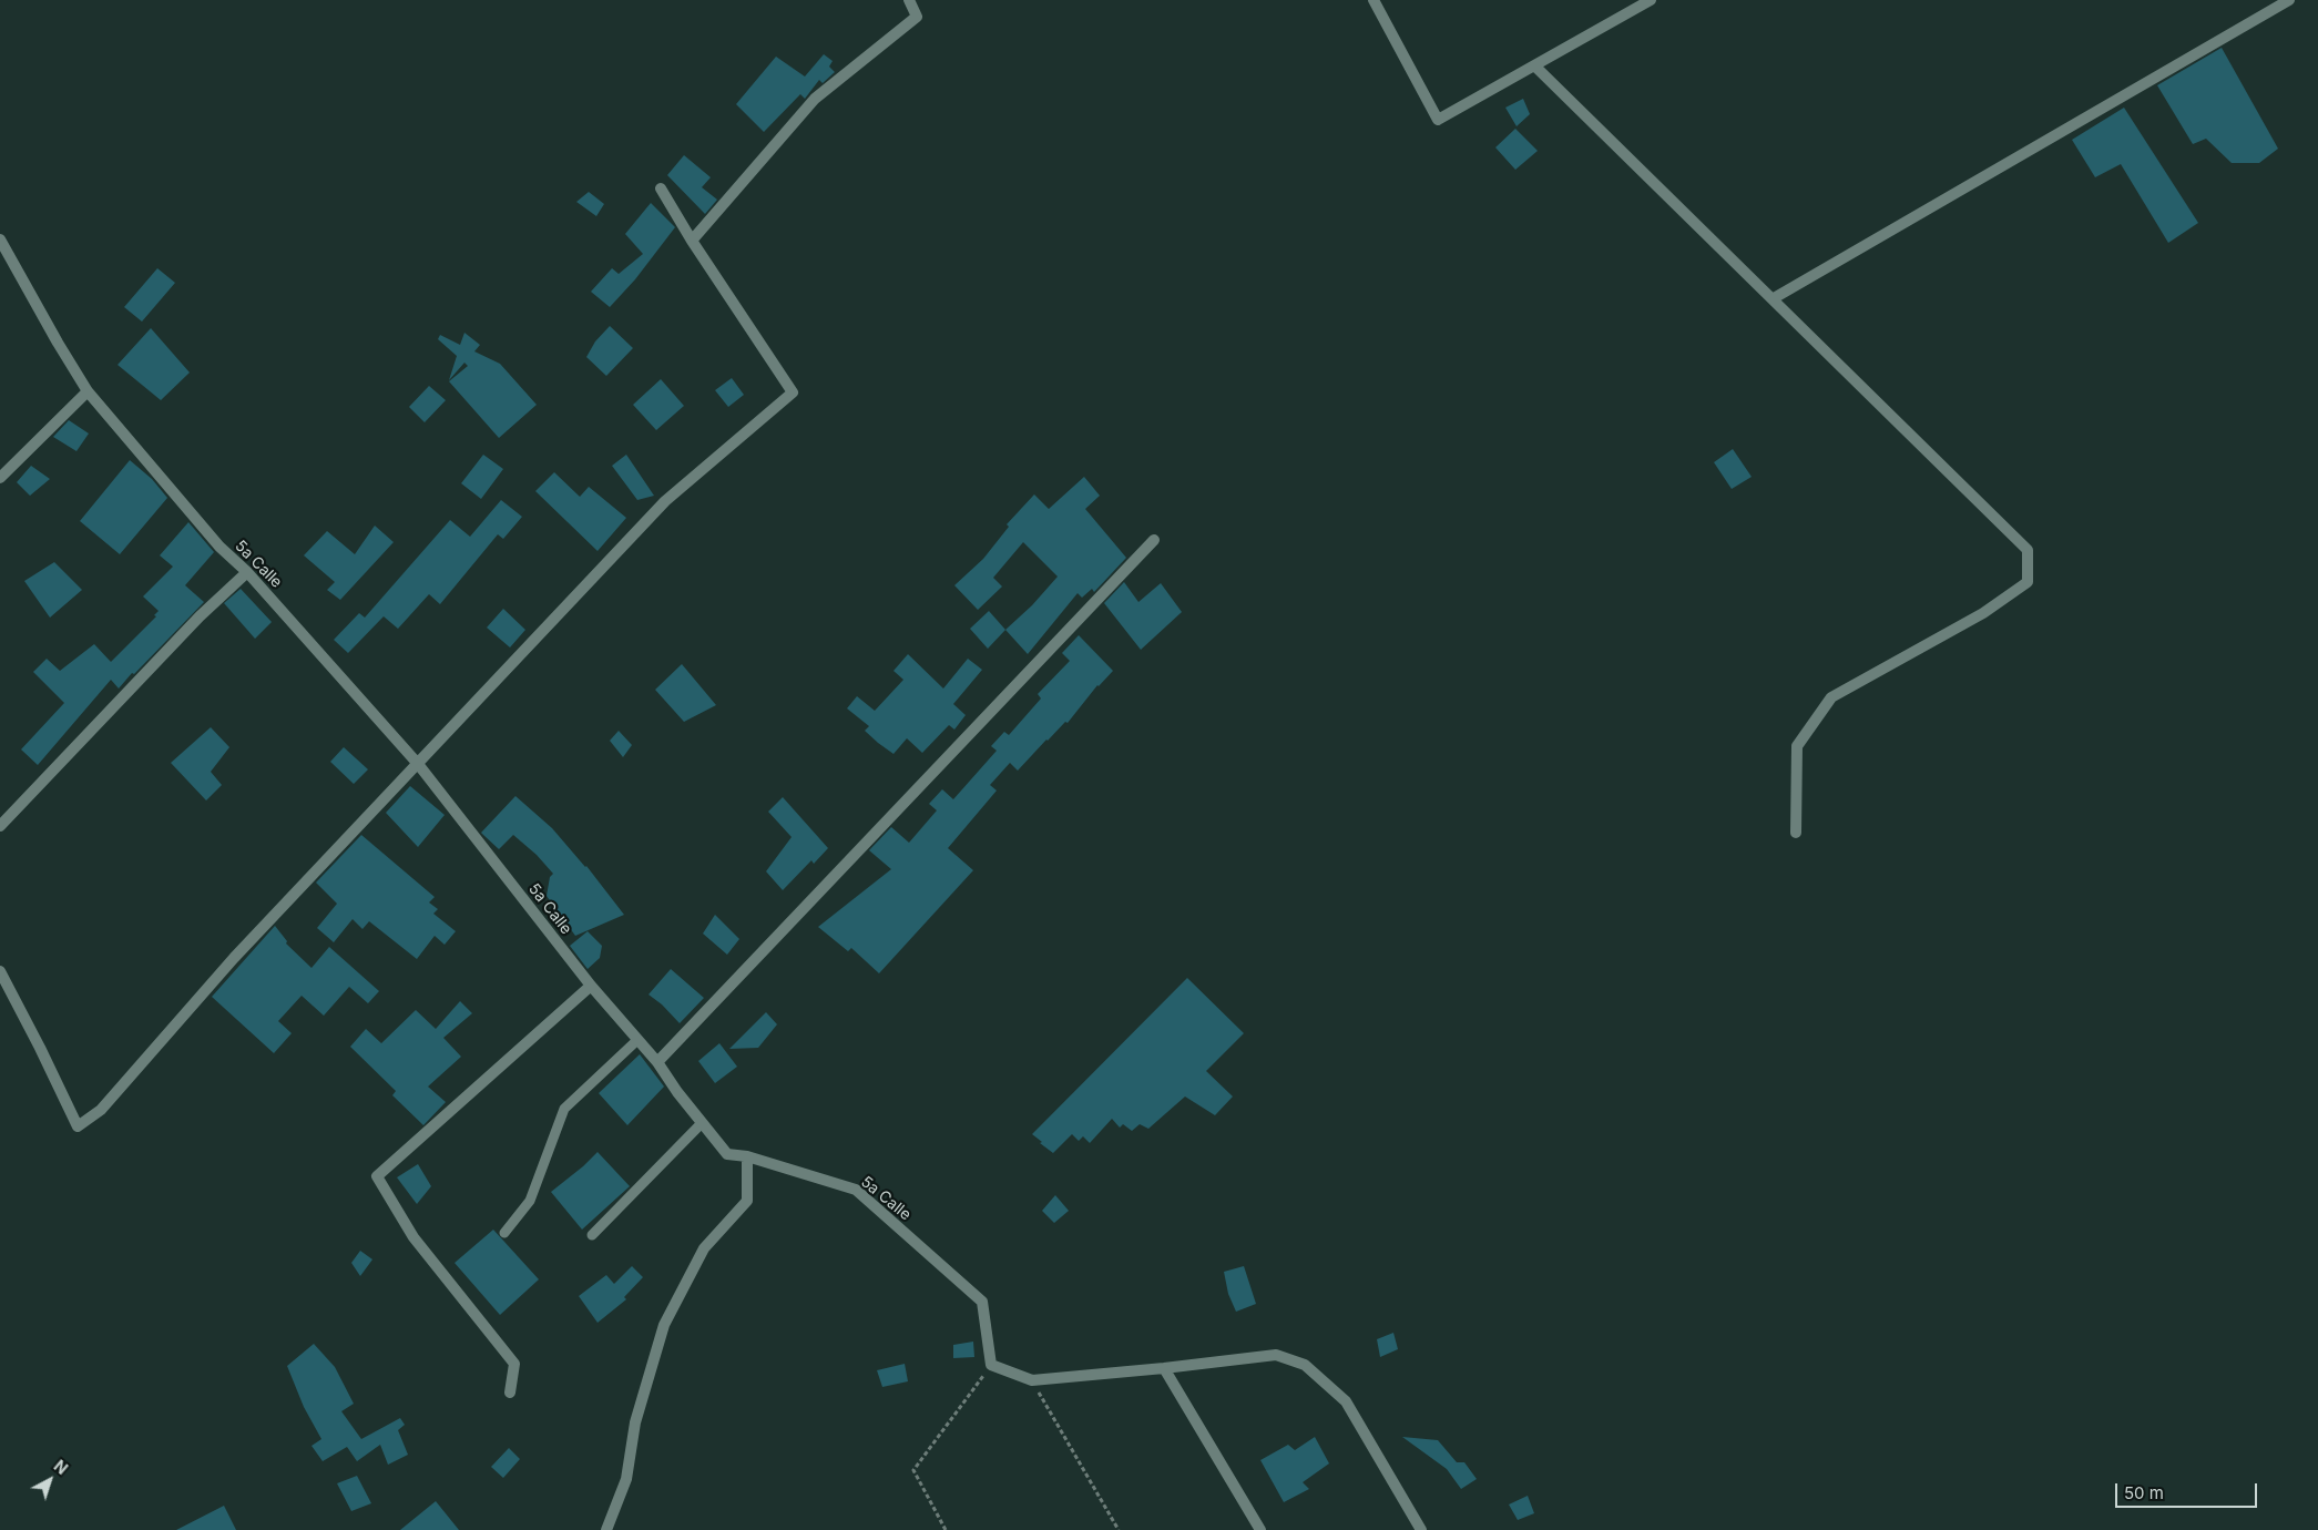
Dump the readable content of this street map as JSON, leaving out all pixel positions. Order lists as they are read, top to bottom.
{
  "streets": {
    "street": ["5a Calle"]
  },
  "scale_bar": "50 m",
  "north": "top right"
}
